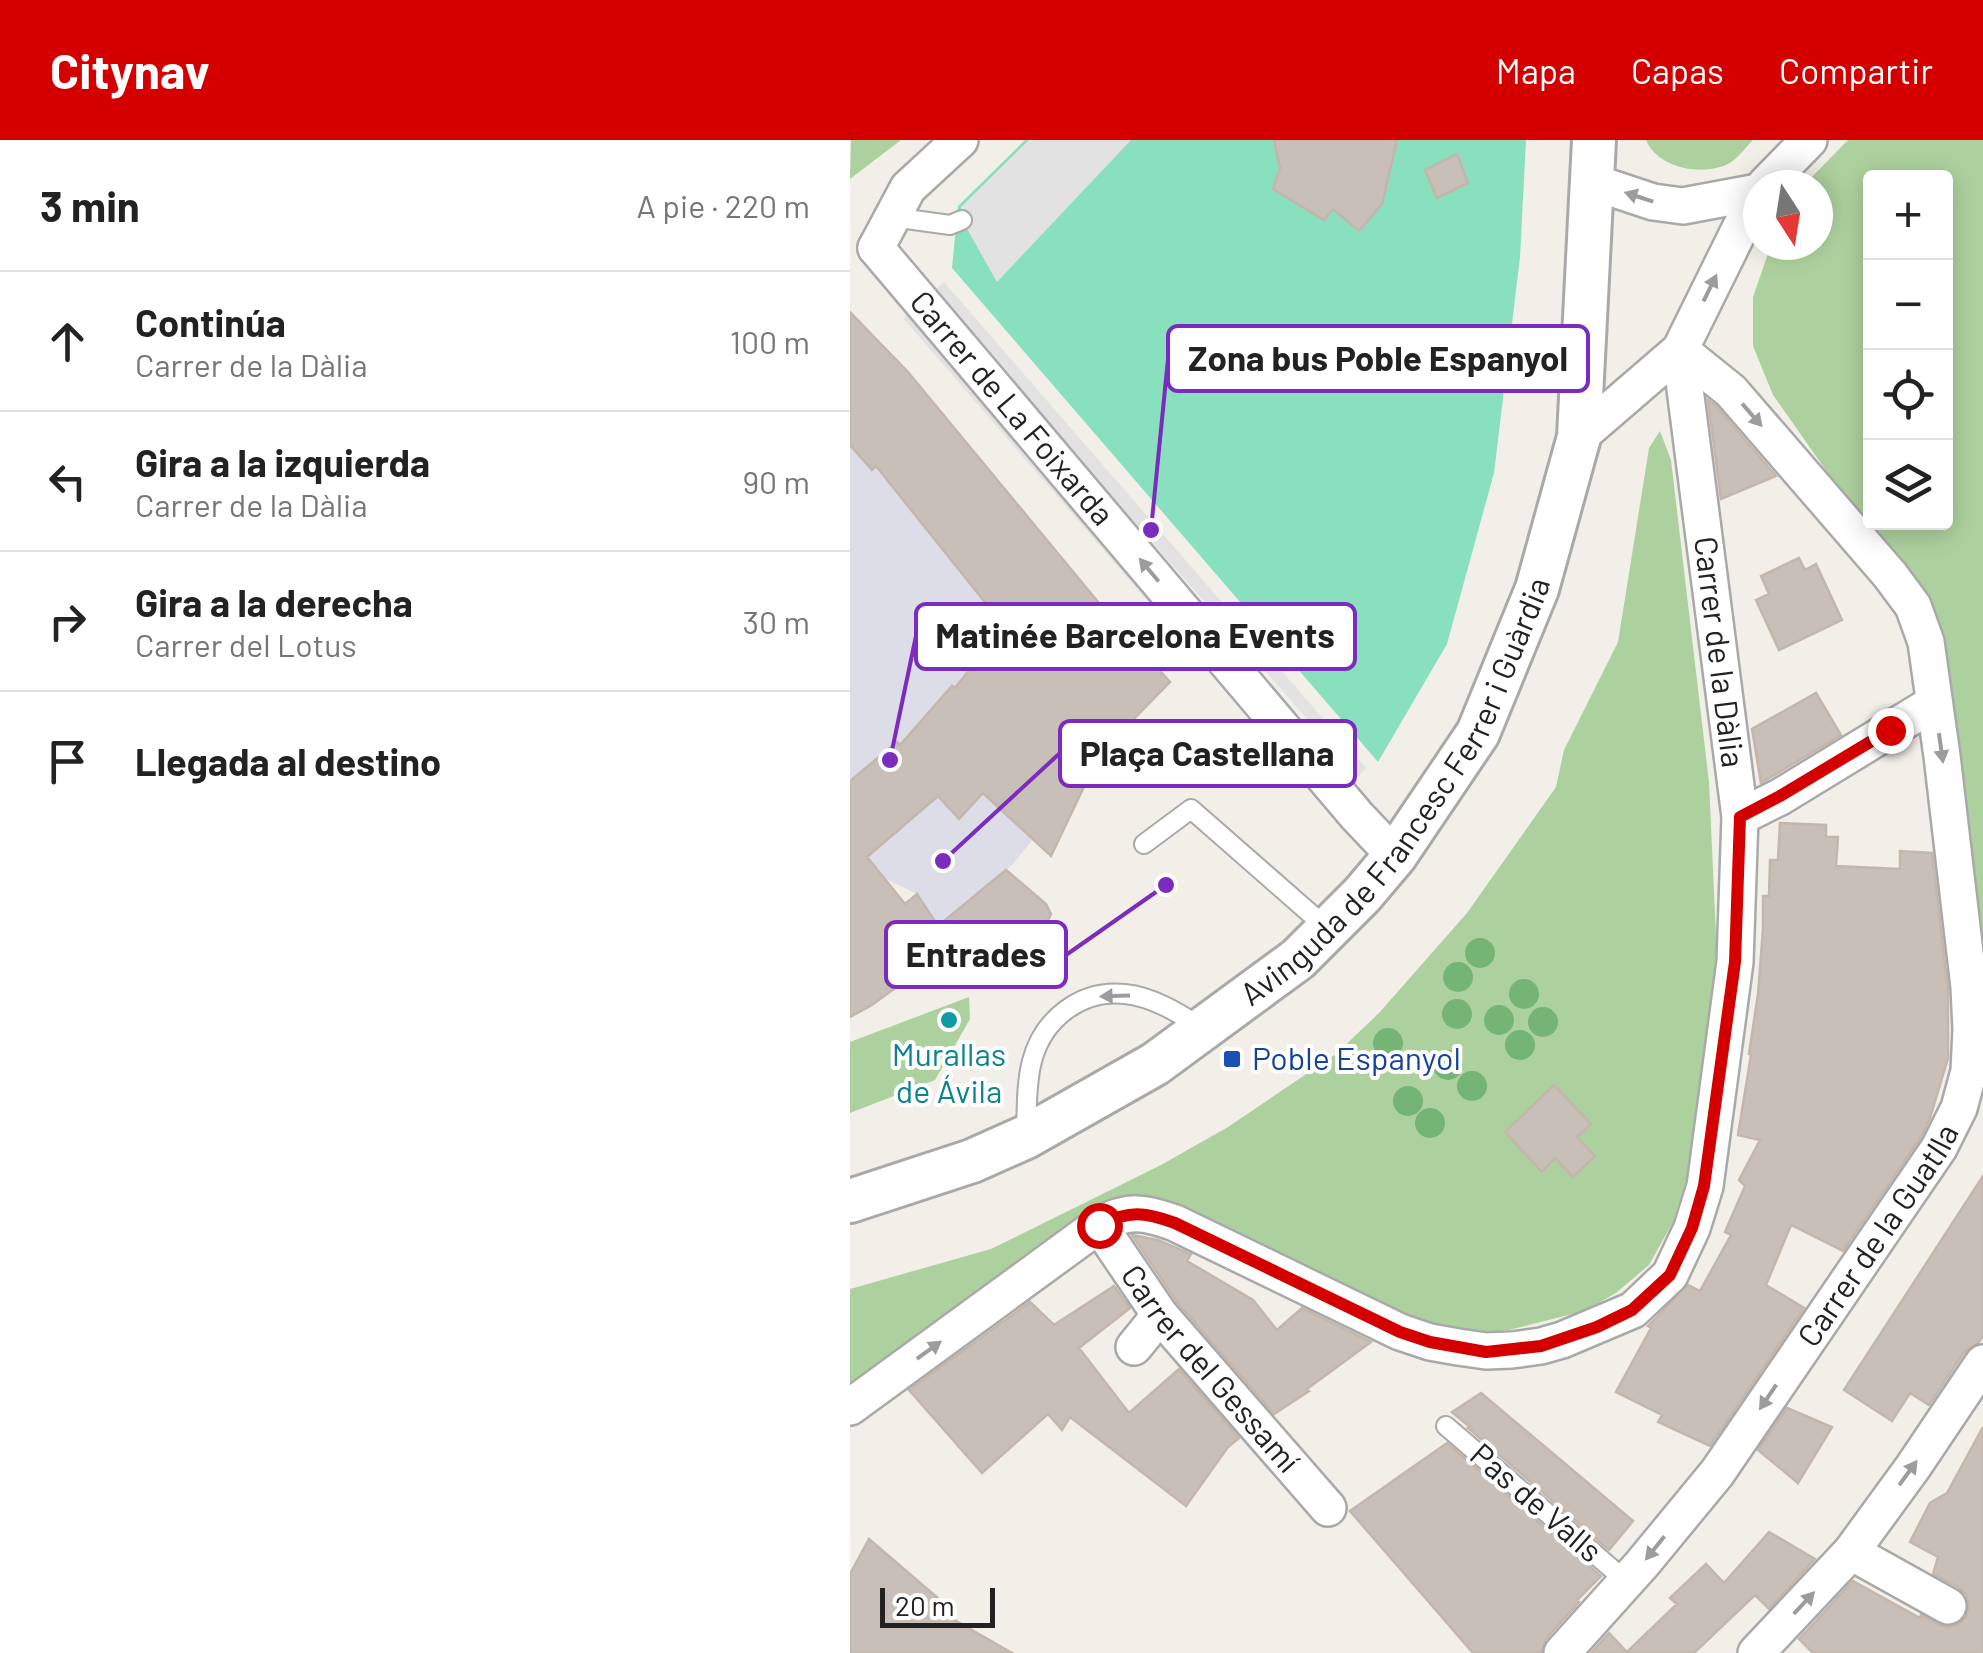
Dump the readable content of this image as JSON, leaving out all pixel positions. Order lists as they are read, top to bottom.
{
  "streets": {
    "street": [
      "Carrer de La Foixarda",
      "Carrer de la Dàlia",
      "Avinguda de Francesc Ferrer i Guàrdia",
      "Carrer de la Guatlla",
      "Carrer del Gessamí"
    ],
    "lane": ["Pas de Valls"]
  },
  "crossings": [
    ["Carrer de La Foixarda", "Avinguda de Francesc Ferrer i Guàrdia"],
    ["Carrer de la Dàlia", "Carrer de la Guatlla"],
    ["Carrer de la Dàlia", "Carrer del Gessamí"],
    ["Carrer de la Guatlla", "Pas de Valls"]
  ],
  "one_way": ["Carrer de La Foixarda", "Carrer de la Guatlla"],
  "places": {
    "other": [
      "Zona bus Poble Espanyol",
      "Matinée Barcelona Events",
      "Plaça Castellana",
      "Entrades",
      "Murallas de Ávila"
    ],
    "transit": ["Poble Espanyol"]
  },
  "scale_bar": "20 m",
  "north": "bottom",
  "page": {
    "header": "Citynav",
    "nav": ["Mapa", "Capas", "Compartir"],
    "heading": ["3 min", "A pie · 220 m"],
    "map_buttons": ["+", "−"],
    "list": [
      ["Continúa", "Carrer de la Dàlia", "100 m"],
      ["Gira a la izquierda", "Carrer de la Dàlia", "90 m"],
      ["Gira a la derecha", "Carrer del Lotus", "30 m"],
      "Llegada al destino"
    ],
    "scale": "20 m"
  }
}
